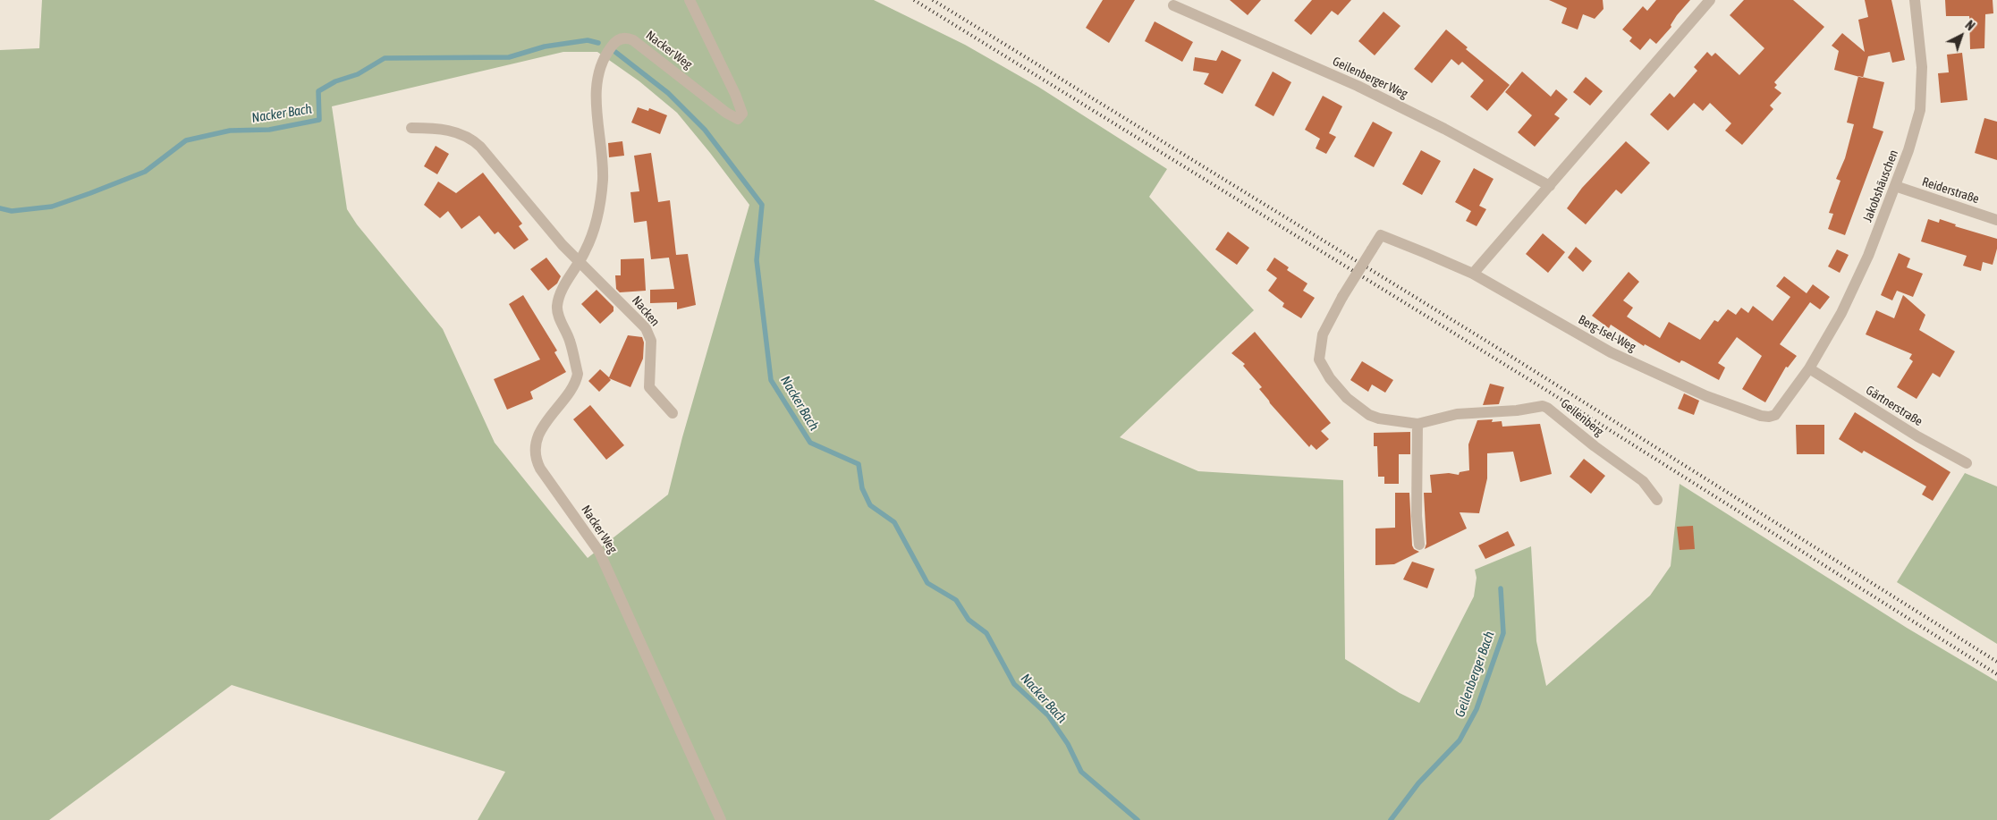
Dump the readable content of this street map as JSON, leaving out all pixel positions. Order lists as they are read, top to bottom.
{
  "streets": {
    "street": [
      "Nacker Weg",
      "Geilenberger Weg",
      "Jakobshäuschen",
      "Reiderstraße",
      "Nacken",
      "Berg-Isel-Weg",
      "Gärtnerstraße",
      "Geilenberg"
    ]
  },
  "crossings": [
    ["Nacker Weg", "Nacken"],
    ["Jakobshäuschen", "Reiderstraße"],
    ["Jakobshäuschen", "Berg-Isel-Weg"],
    ["Jakobshäuschen", "Gärtnerstraße"],
    ["Berg-Isel-Weg", "Gärtnerstraße"],
    ["Berg-Isel-Weg", "Geilenberg"]
  ],
  "water": ["Nacker Bach", "Geilenberger Bach"],
  "north": "top right"
}
